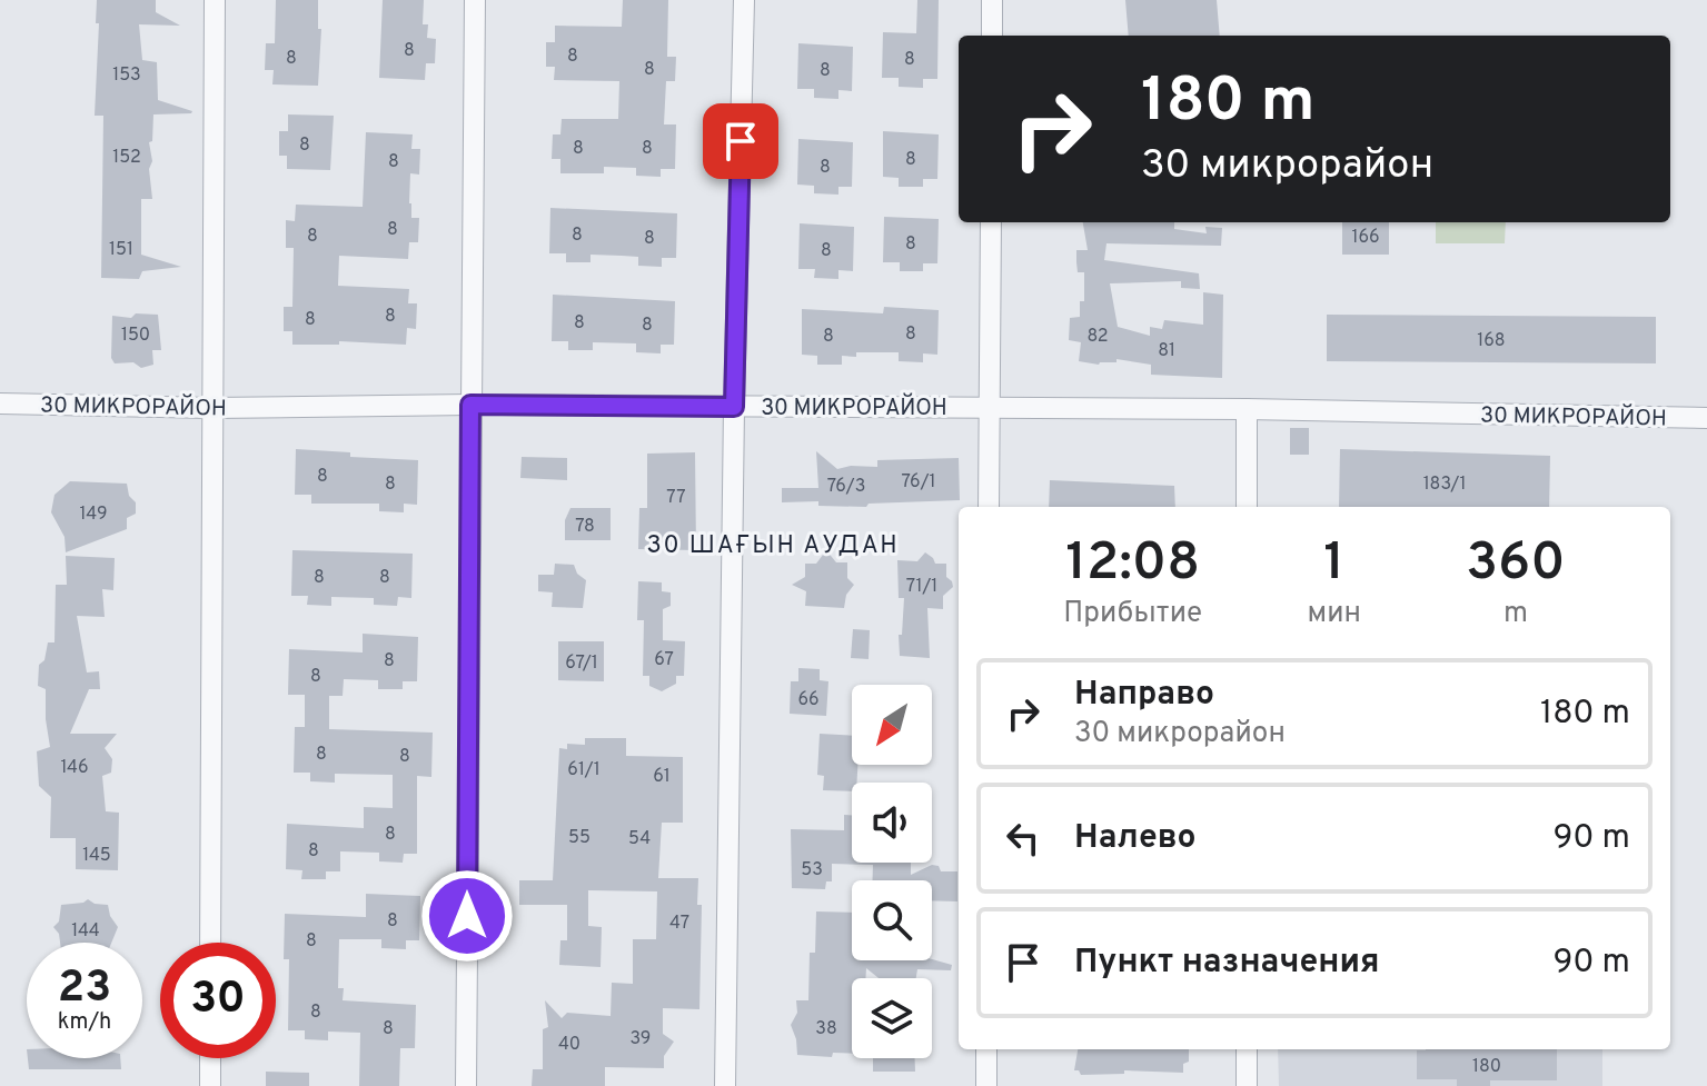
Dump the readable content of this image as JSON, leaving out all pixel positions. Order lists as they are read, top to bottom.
{
  "streets": {
    "street": ["30 МИКРОРАЙОН"]
  },
  "districts": ["30 ШАҒЫН АУДАН"],
  "house_numbers": [
    "8",
    "8",
    "8",
    "8",
    "8",
    "8",
    "153",
    "8",
    "8",
    "8",
    "152",
    "8",
    "8",
    "8",
    "8",
    "8",
    "8",
    "166",
    "8",
    "8",
    "151",
    "8",
    "8",
    "8",
    "8",
    "8",
    "8",
    "150",
    "8",
    "82",
    "168",
    "81",
    "8",
    "76/1",
    "8",
    "183/1",
    "76/3",
    "77",
    "149",
    "78",
    "8",
    "8",
    "71/1",
    "67",
    "8",
    "67/1",
    "8",
    "66",
    "8",
    "8",
    "146",
    "61/1",
    "61",
    "8",
    "55",
    "54",
    "8",
    "145",
    "53",
    "8",
    "47",
    "144",
    "8",
    "8",
    "8",
    "38",
    "39",
    "40",
    "180"
  ],
  "north": "bottom left",
  "page": {
    "turn": ["180 m", "30 микрорайон"],
    "eta": [
      "12:08",
      "Прибытие",
      "1",
      "мин",
      "360",
      "m"
    ],
    "list": [
      {
        "name": "Направо",
        "note": "30 микрорайон",
        "value": "180 m"
      },
      {
        "name": "Налево",
        "value": "90 m"
      },
      {
        "name": "Пункт назначения",
        "value": "90 m"
      }
    ],
    "speed": "23 km/h",
    "limit": "30"
  }
}
